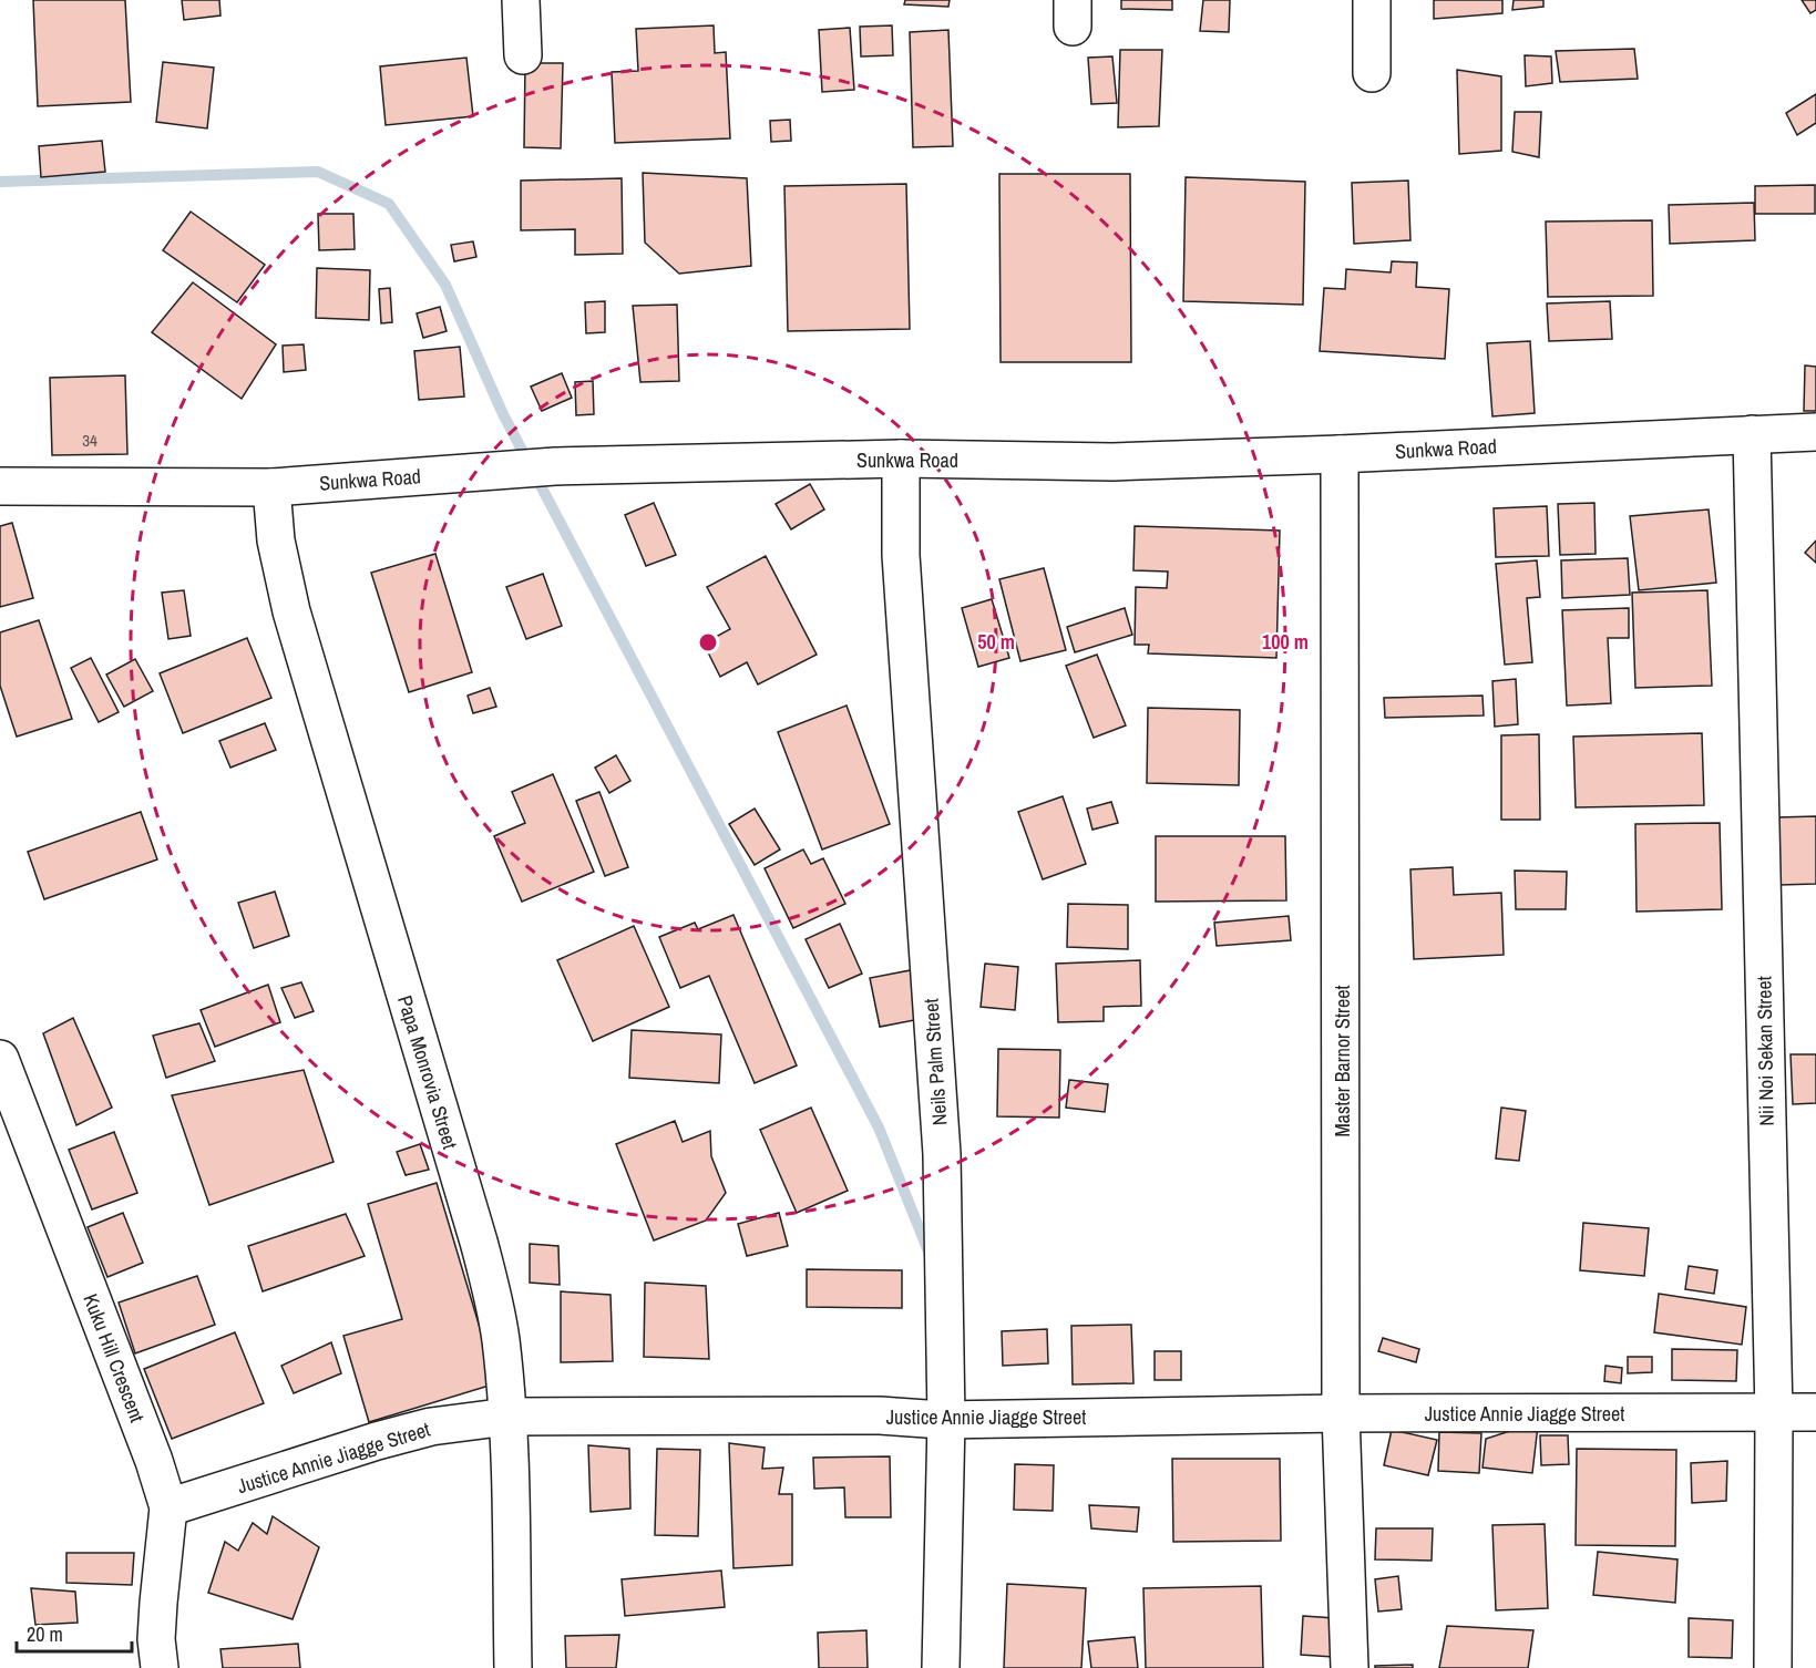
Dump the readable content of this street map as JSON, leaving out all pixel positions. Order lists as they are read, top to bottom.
{
  "streets": {
    "street": [
      "Sunkwa Road",
      "Nii Noi Sekan Street",
      "Master Barnor Street",
      "Neils Palm Street",
      "Papa Monrovia Street",
      "Kuku Hill Crescent",
      "Justice Annie Jiagge Street"
    ]
  },
  "crossings": [
    ["Sunkwa Road", "Nii Noi Sekan Street"],
    ["Sunkwa Road", "Master Barnor Street"],
    ["Sunkwa Road", "Neils Palm Street"],
    ["Sunkwa Road", "Papa Monrovia Street"],
    ["Nii Noi Sekan Street", "Justice Annie Jiagge Street"],
    ["Master Barnor Street", "Justice Annie Jiagge Street"],
    ["Neils Palm Street", "Justice Annie Jiagge Street"],
    ["Papa Monrovia Street", "Justice Annie Jiagge Street"],
    ["Kuku Hill Crescent", "Justice Annie Jiagge Street"]
  ],
  "house_numbers": ["34"],
  "scale_bar": "20 m",
  "rings": ["50 m", "100 m"]
}
